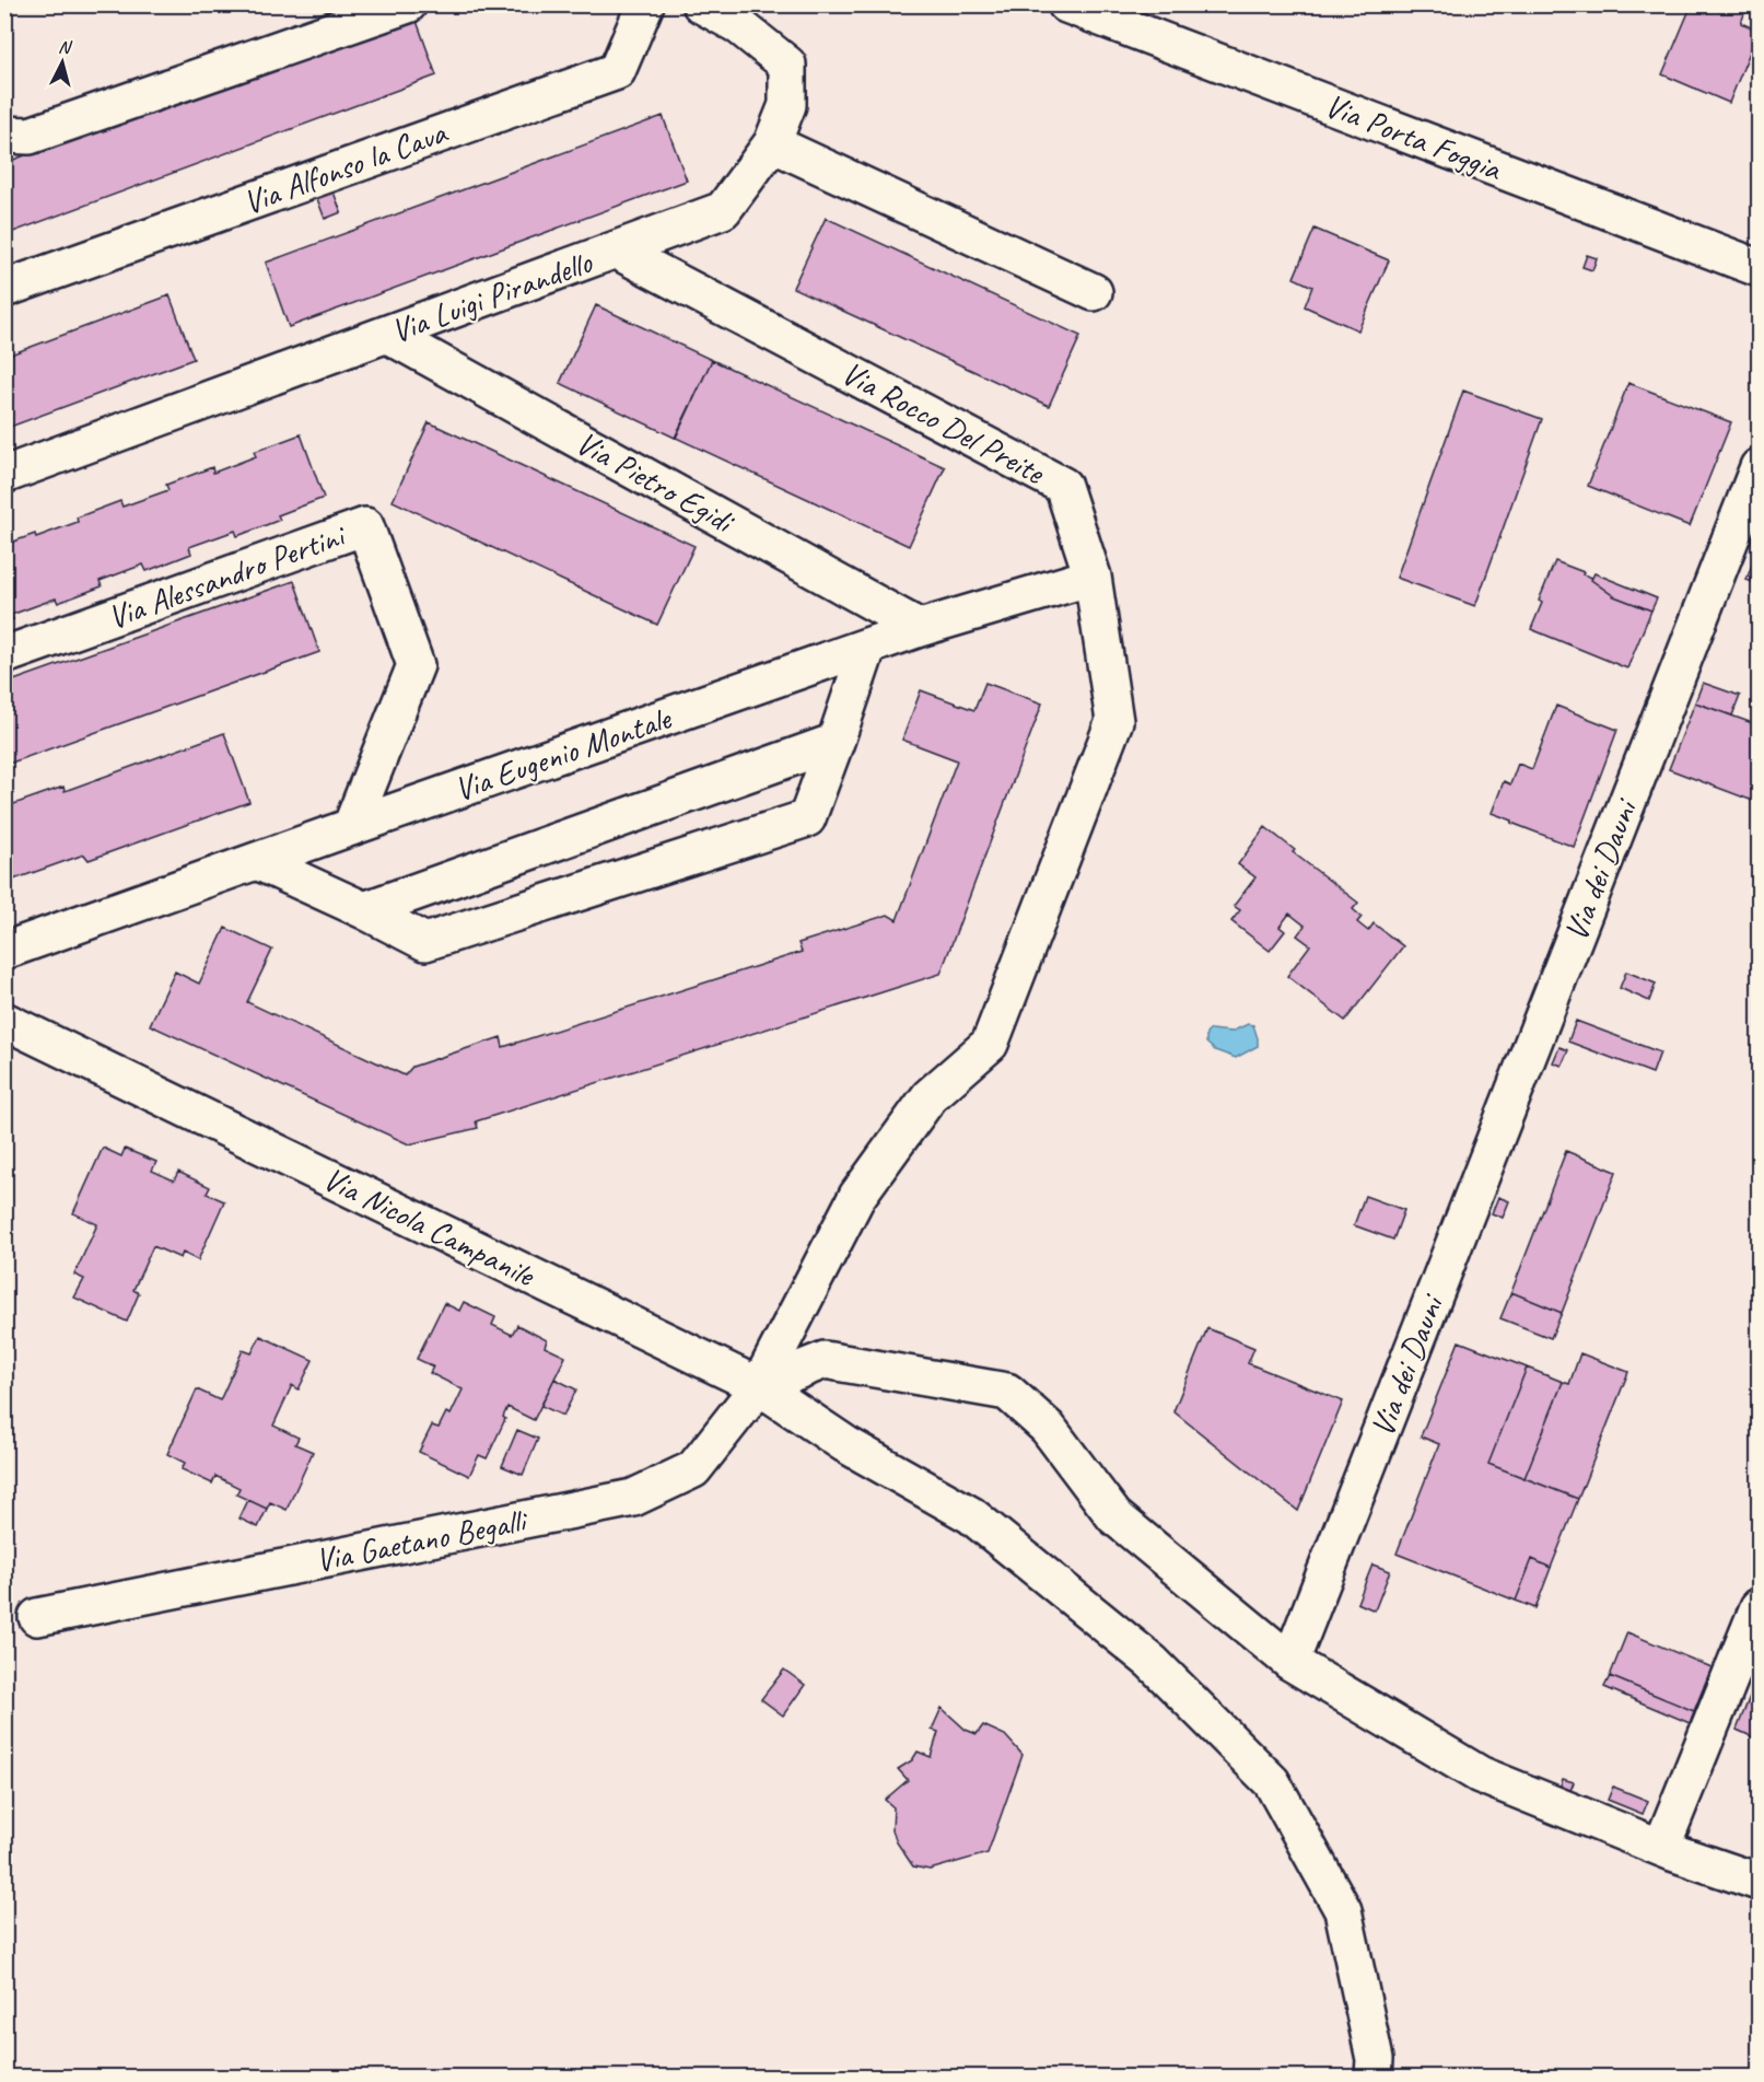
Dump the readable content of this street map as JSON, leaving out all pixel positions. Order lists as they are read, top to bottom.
{
  "streets": {
    "street": [
      "Via Porta Foggia",
      "Via Alfonso la Cava",
      "Via Luigi Pirandello",
      "Via Rocco Del Preite",
      "Via Pietro Egidi",
      "Via Alessandro Pertini",
      "Via Eugenio Montale",
      "Via dei Dauni",
      "Via Nicola Campanile",
      "Via Gaetano Begalli"
    ]
  },
  "crossings": [
    ["Via Luigi Pirandello", "Via Rocco Del Preite"],
    ["Via Luigi Pirandello", "Via Pietro Egidi"],
    ["Via Rocco Del Preite", "Via Eugenio Montale"],
    ["Via Rocco Del Preite", "Via Gaetano Begalli"],
    ["Via Pietro Egidi", "Via Eugenio Montale"],
    ["Via Alessandro Pertini", "Via Eugenio Montale"],
    ["Via Nicola Campanile", "Via Gaetano Begalli"]
  ],
  "north": "top"
}
